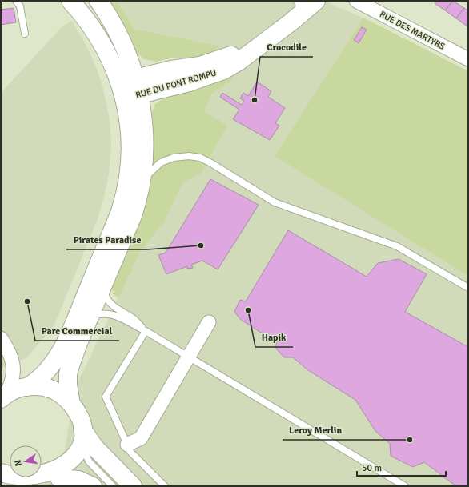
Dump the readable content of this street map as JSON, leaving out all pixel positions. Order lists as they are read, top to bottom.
{
  "streets": {
    "main road": ["RUE DU PONT ROMPU"],
    "street": ["RUE DES MARTYRS"]
  },
  "places": [
    "Crocodile",
    "Pirates Paradise",
    "Parc Commercial",
    "Hapik",
    "Leroy Merlin"
  ],
  "scale_bar": "50 m",
  "north": "left"
}
